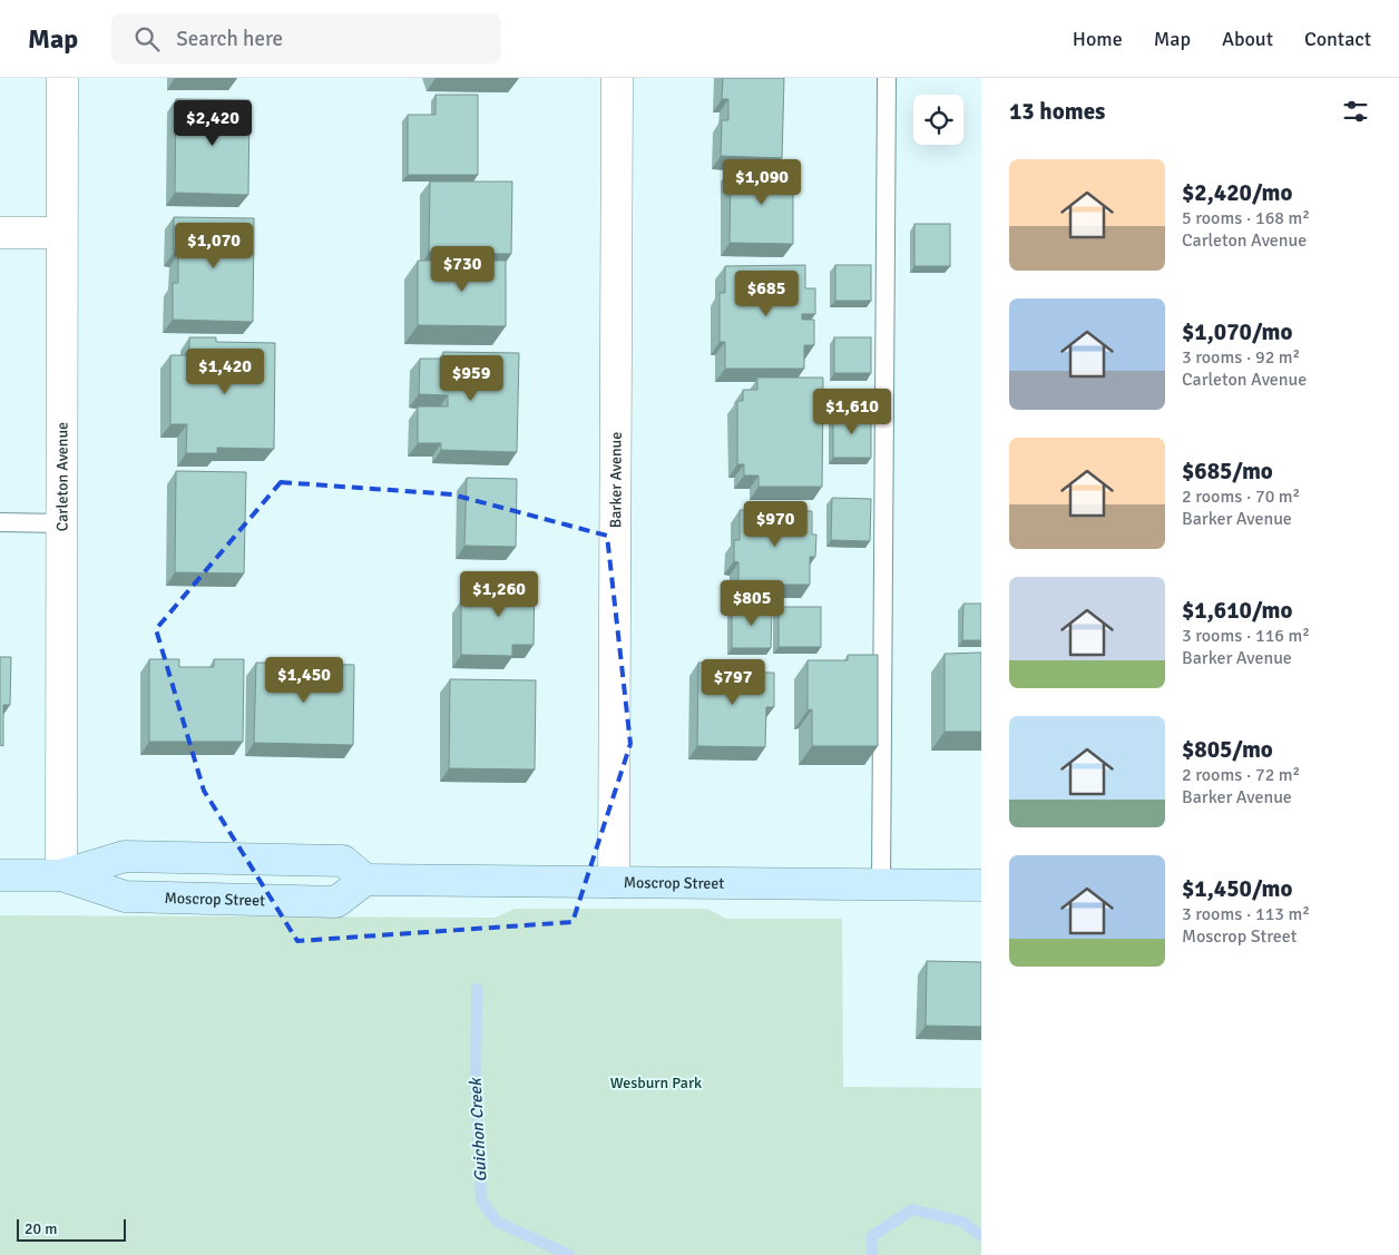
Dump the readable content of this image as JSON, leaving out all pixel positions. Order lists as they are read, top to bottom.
{
  "streets": {
    "street": ["Carleton Avenue", "Barker Avenue", "Moscrop Street"]
  },
  "crossings": [
    ["Carleton Avenue", "Moscrop Street"],
    ["Barker Avenue", "Moscrop Street"]
  ],
  "water": ["Guichon Creek"],
  "parks": ["Wesburn Park"],
  "scale_bar": "20 m",
  "page": {
    "header": "Map",
    "search": "Search here",
    "nav": [
      "Home",
      "Map",
      "About",
      "Contact"
    ],
    "heading": "13 homes",
    "price": [
      "$2,420",
      "$1,090",
      "$1,070",
      "$730",
      "$685",
      "$1,420",
      "$959",
      "$1,610",
      "$970",
      "$1,260",
      "$805",
      "$1,450",
      "$797"
    ],
    "list": [
      {
        "name": "$2,420/mo",
        "note": "5 rooms · 168 m² · Carleton Avenue"
      },
      {
        "name": "$1,070/mo",
        "note": "3 rooms · 92 m² · Carleton Avenue"
      },
      {
        "name": "$685/mo",
        "note": "2 rooms · 70 m² · Barker Avenue"
      },
      {
        "name": "$1,610/mo",
        "note": "3 rooms · 116 m² · Barker Avenue"
      },
      {
        "name": "$805/mo",
        "note": "2 rooms · 72 m² · Barker Avenue"
      },
      {
        "name": "$1,450/mo",
        "note": "3 rooms · 113 m² · Moscrop Street"
      }
    ],
    "scale": "20 m"
  }
}
